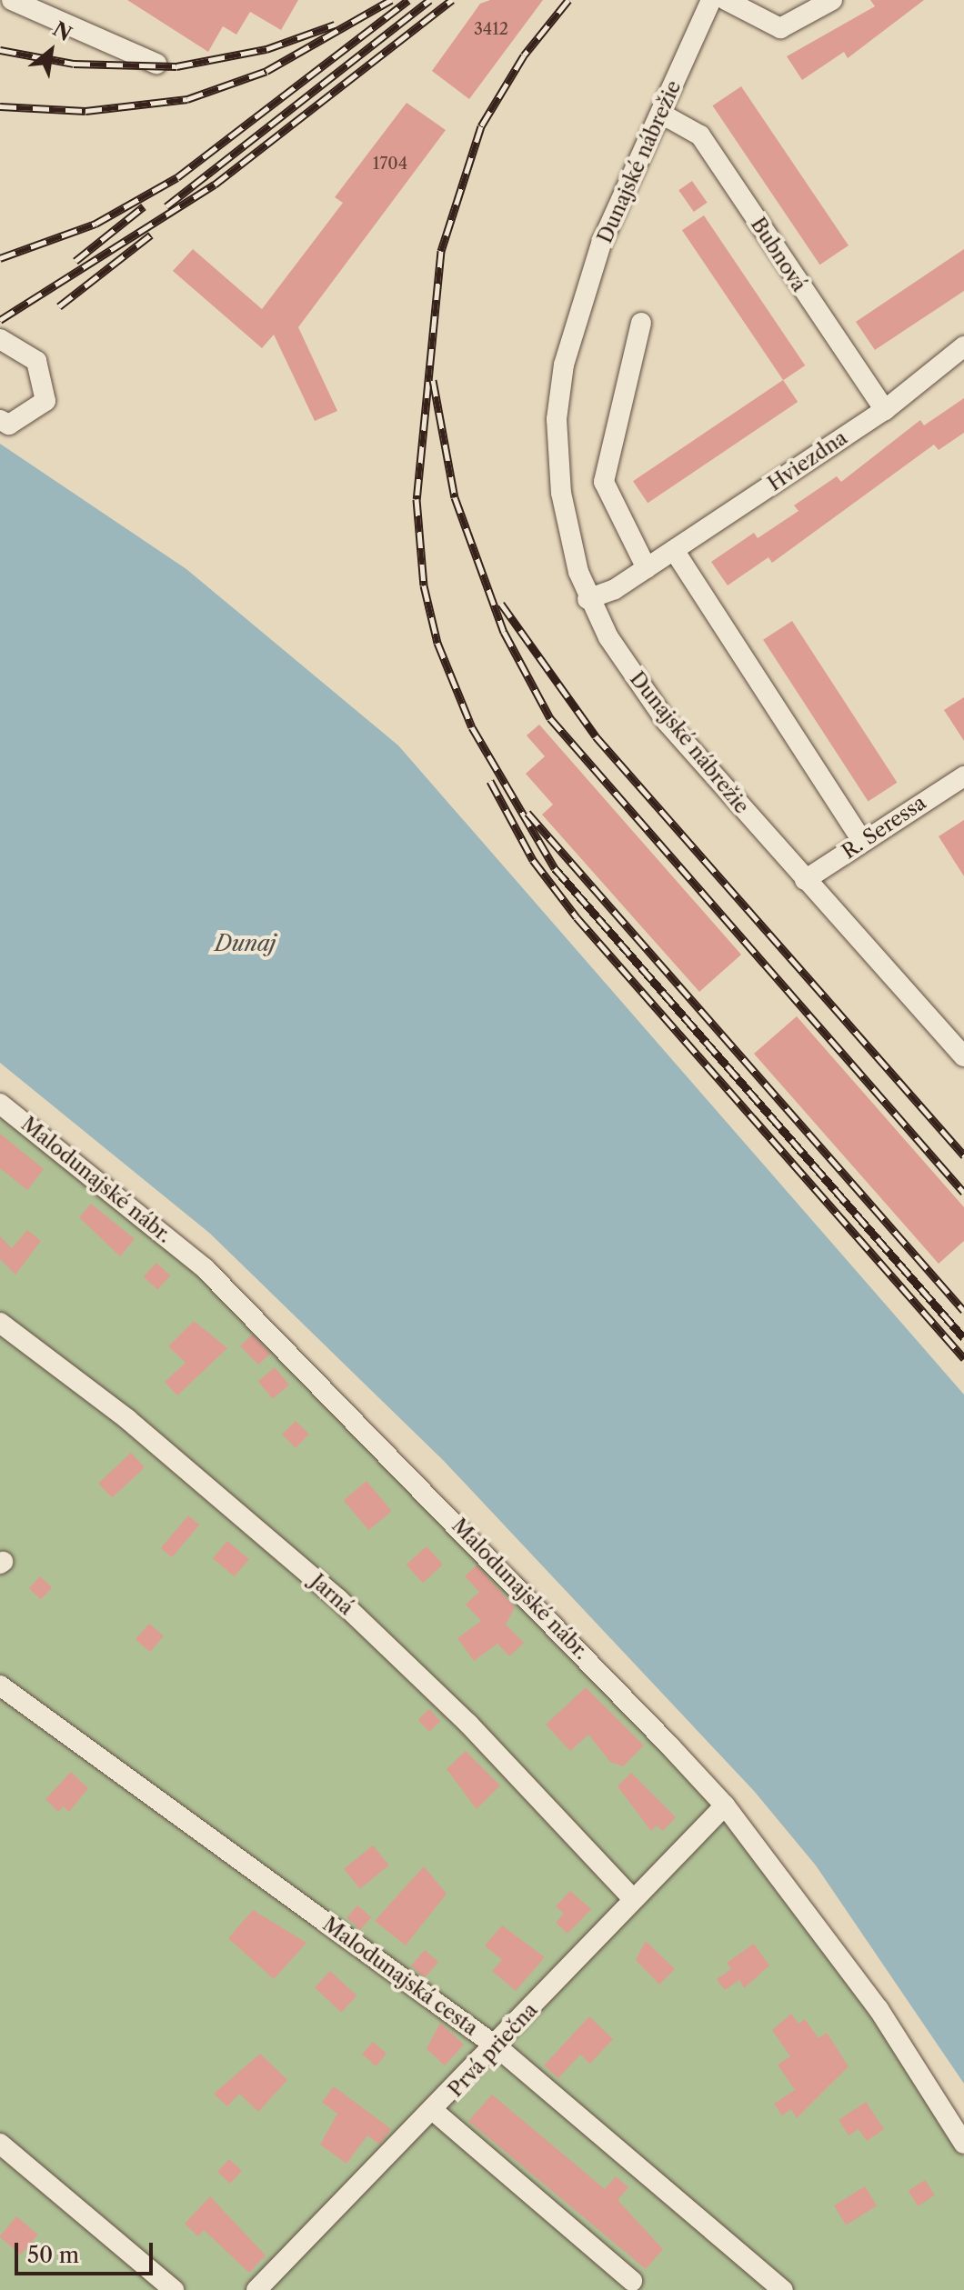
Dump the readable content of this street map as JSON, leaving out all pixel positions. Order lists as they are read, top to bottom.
{
  "streets": {
    "street": [
      "Dunajské nábrežie",
      "Bubnová",
      "Hviezdna",
      "R. Seressa",
      "Malodunajské nábr.",
      "Jarná",
      "Malodunajská cesta",
      "Prvá priečna"
    ]
  },
  "crossings": [
    ["Dunajské nábrežie", "Bubnová"],
    ["Dunajské nábrežie", "Hviezdna"],
    ["Dunajské nábrežie", "R. Seressa"],
    ["Bubnová", "Hviezdna"],
    ["Malodunajské nábr.", "Prvá priečna"],
    ["Jarná", "Prvá priečna"],
    ["Malodunajská cesta", "Prvá priečna"]
  ],
  "water": ["Dunaj"],
  "house_numbers": ["3412", "1704"],
  "scale_bar": "50 m",
  "north": "top right"
}
